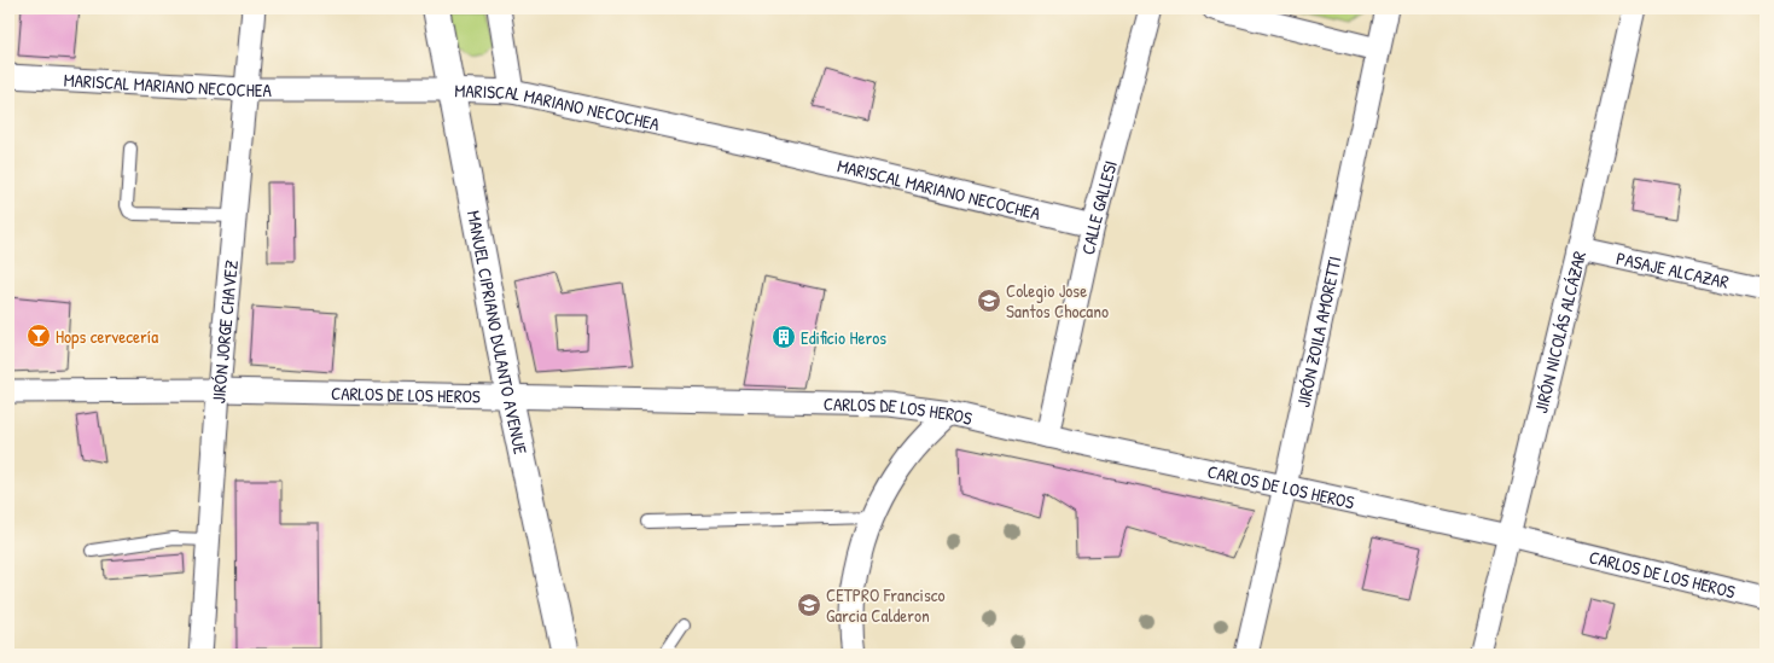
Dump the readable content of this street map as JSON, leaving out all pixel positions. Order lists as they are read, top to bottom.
{
  "streets": {
    "street": [
      "MARISCAL MARIANO NECOCHEA",
      "CALLE GALLESI",
      "PASAJE ALCAZAR",
      "JIRÓN JORGE CHAVEZ",
      "MANUEL CIPRIANO DULANTO AVENUE",
      "JIRÓN ZOILA AMORETTI",
      "JIRÓN NICOLÁS ALCÁZAR",
      "CARLOS DE LOS HEROS"
    ]
  },
  "crossings": [
    ["MARISCAL MARIANO NECOCHEA", "CALLE GALLESI"],
    ["MARISCAL MARIANO NECOCHEA", "JIRÓN JORGE CHAVEZ"],
    ["MARISCAL MARIANO NECOCHEA", "MANUEL CIPRIANO DULANTO AVENUE"],
    ["CALLE GALLESI", "CARLOS DE LOS HEROS"],
    ["PASAJE ALCAZAR", "JIRÓN NICOLÁS ALCÁZAR"],
    ["JIRÓN JORGE CHAVEZ", "CARLOS DE LOS HEROS"],
    ["MANUEL CIPRIANO DULANTO AVENUE", "CARLOS DE LOS HEROS"],
    ["JIRÓN ZOILA AMORETTI", "CARLOS DE LOS HEROS"],
    ["JIRÓN NICOLÁS ALCÁZAR", "CARLOS DE LOS HEROS"]
  ],
  "places": {
    "school or university": ["Colegio Jose Santos Chocano", "CETPRO Francisco Garcia Calderon"],
    "bar": ["Hops cervecería"],
    "building": ["Edificio Heros"]
  }
}
